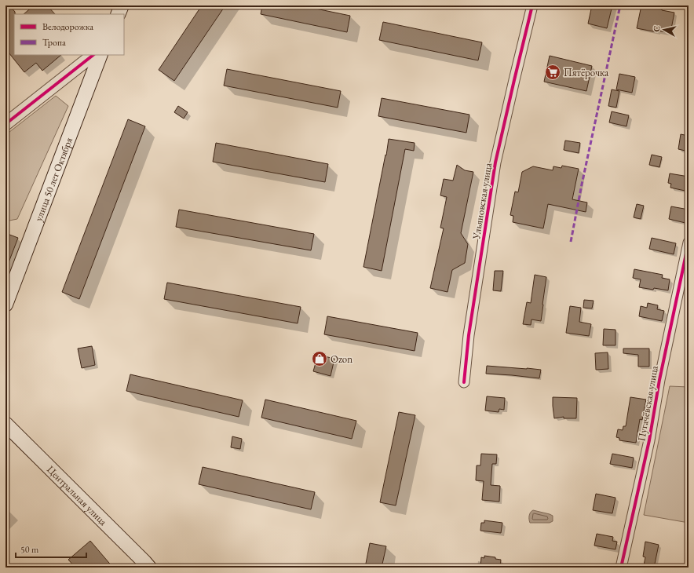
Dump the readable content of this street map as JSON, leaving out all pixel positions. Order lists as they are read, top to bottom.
{
  "streets": {
    "main road": ["улица 50 лет Октября", "Центральная улица"],
    "street": ["Ульяновская улица", "Пугачёвская улица"]
  },
  "places": {
    "supermarket": ["Пятёрочка"],
    "shop": ["Ozon"]
  },
  "legend": ["Велодорожка", "Тропа"],
  "scale_bar": "50 m",
  "north": "left"
}
